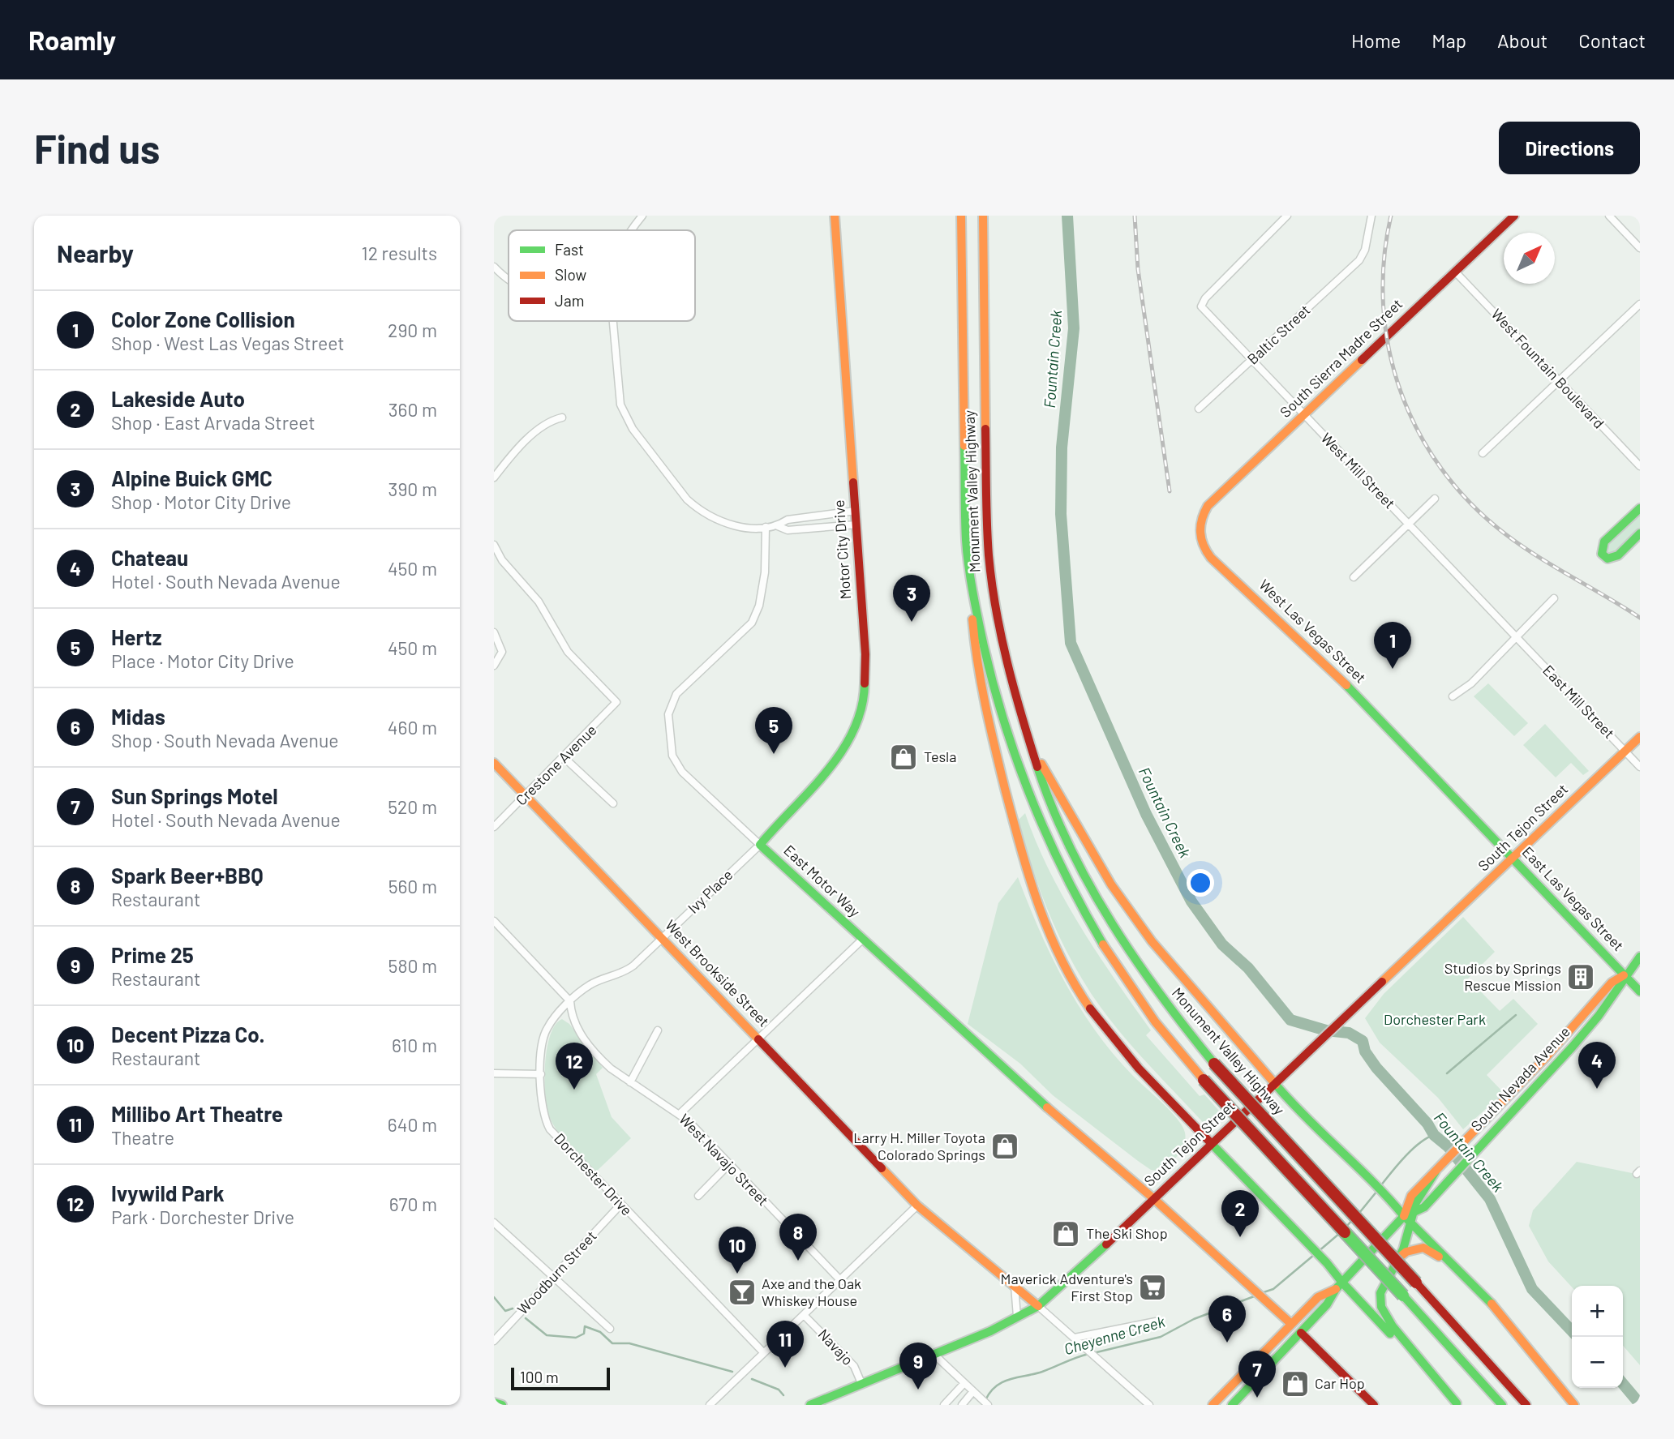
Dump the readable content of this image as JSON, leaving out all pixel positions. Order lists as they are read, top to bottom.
{
  "streets": {
    "main road": [
      "South Sierra Madre Street",
      "Monument Valley Highway",
      "Motor City Drive",
      "West Las Vegas Street",
      "South Tejon Street",
      "East Motor Way",
      "East Las Vegas Street",
      "West Brookside Street",
      "South Nevada Avenue"
    ],
    "street": [
      "Baltic Street",
      "West Fountain Boulevard",
      "West Mill Street",
      "East Mill Street",
      "Crestone Avenue",
      "Ivy Place",
      "West Navajo Street",
      "Dorchester Drive",
      "Woodburn Street",
      "Navajo"
    ]
  },
  "crossings": [
    ["Baltic Street", "West Mill Street"],
    ["South Sierra Madre Street", "West Fountain Boulevard"],
    ["South Sierra Madre Street", "West Mill Street"],
    ["South Sierra Madre Street", "West Las Vegas Street"],
    ["West Mill Street", "East Mill Street"],
    ["Motor City Drive", "East Motor Way"],
    ["Motor City Drive", "Ivy Place"],
    ["West Las Vegas Street", "East Las Vegas Street"],
    ["East Mill Street", "South Tejon Street"],
    ["Crestone Avenue", "West Brookside Street"],
    ["South Tejon Street", "East Motor Way"],
    ["South Tejon Street", "East Las Vegas Street"],
    ["South Tejon Street", "West Brookside Street"],
    ["South Tejon Street", "Navajo"],
    ["East Motor Way", "Ivy Place"],
    ["East Motor Way", "South Nevada Avenue"],
    ["Ivy Place", "West Brookside Street"],
    ["Ivy Place", "Dorchester Drive"],
    ["East Las Vegas Street", "South Nevada Avenue"],
    ["West Brookside Street", "Dorchester Drive"],
    ["West Navajo Street", "Dorchester Drive"],
    ["Dorchester Drive", "Woodburn Street"]
  ],
  "water": ["Fountain Creek", "Cheyenne Creek"],
  "parks": ["Dorchester Park"],
  "places": {
    "shop": [
      "Tesla",
      "Larry H. Miller Toyota Colorado Springs",
      "The Ski Shop",
      "Car Hop"
    ],
    "building": ["Studios by Springs Rescue Mission"],
    "supermarket": ["Maverick Adventure's First Stop"],
    "bar": ["Axe and the Oak Whiskey House"]
  },
  "legend": ["Fast", "Slow", "Jam"],
  "scale_bar": "100 m",
  "north": "top right",
  "page": {
    "header": "Roamly",
    "nav": [
      "Home",
      "Map",
      "About",
      "Contact"
    ],
    "buttons": "Directions",
    "title": "Find us",
    "heading": ["Nearby", "12 results"],
    "list": [
      {
        "mark": "1",
        "name": "Color Zone Collision",
        "note": "Shop · West Las Vegas Street",
        "value": "290 m"
      },
      {
        "mark": "2",
        "name": "Lakeside Auto",
        "note": "Shop · East Arvada Street",
        "value": "360 m"
      },
      {
        "mark": "3",
        "name": "Alpine Buick GMC",
        "note": "Shop · Motor City Drive",
        "value": "390 m"
      },
      {
        "mark": "4",
        "name": "Chateau",
        "note": "Hotel · South Nevada Avenue",
        "value": "450 m"
      },
      {
        "mark": "5",
        "name": "Hertz",
        "note": "Place · Motor City Drive",
        "value": "450 m"
      },
      {
        "mark": "6",
        "name": "Midas",
        "note": "Shop · South Nevada Avenue",
        "value": "460 m"
      },
      {
        "mark": "7",
        "name": "Sun Springs Motel",
        "note": "Hotel · South Nevada Avenue",
        "value": "520 m"
      },
      {
        "mark": "8",
        "name": "Spark Beer+BBQ",
        "note": "Restaurant",
        "value": "560 m"
      },
      {
        "mark": "9",
        "name": "Prime 25",
        "note": "Restaurant",
        "value": "580 m"
      },
      {
        "mark": "10",
        "name": "Decent Pizza Co.",
        "note": "Restaurant",
        "value": "610 m"
      },
      {
        "mark": "11",
        "name": "Millibo Art Theatre",
        "note": "Theatre",
        "value": "640 m"
      },
      {
        "mark": "12",
        "name": "Ivywild Park",
        "note": "Park · Dorchester Drive",
        "value": "670 m"
      }
    ],
    "pins": [
      "3",
      "1",
      "5",
      "4",
      "12",
      "2",
      "8",
      "10",
      "6",
      "11",
      "9",
      "7"
    ],
    "map_buttons": ["+", "−"],
    "scale": "100 m"
  }
}
